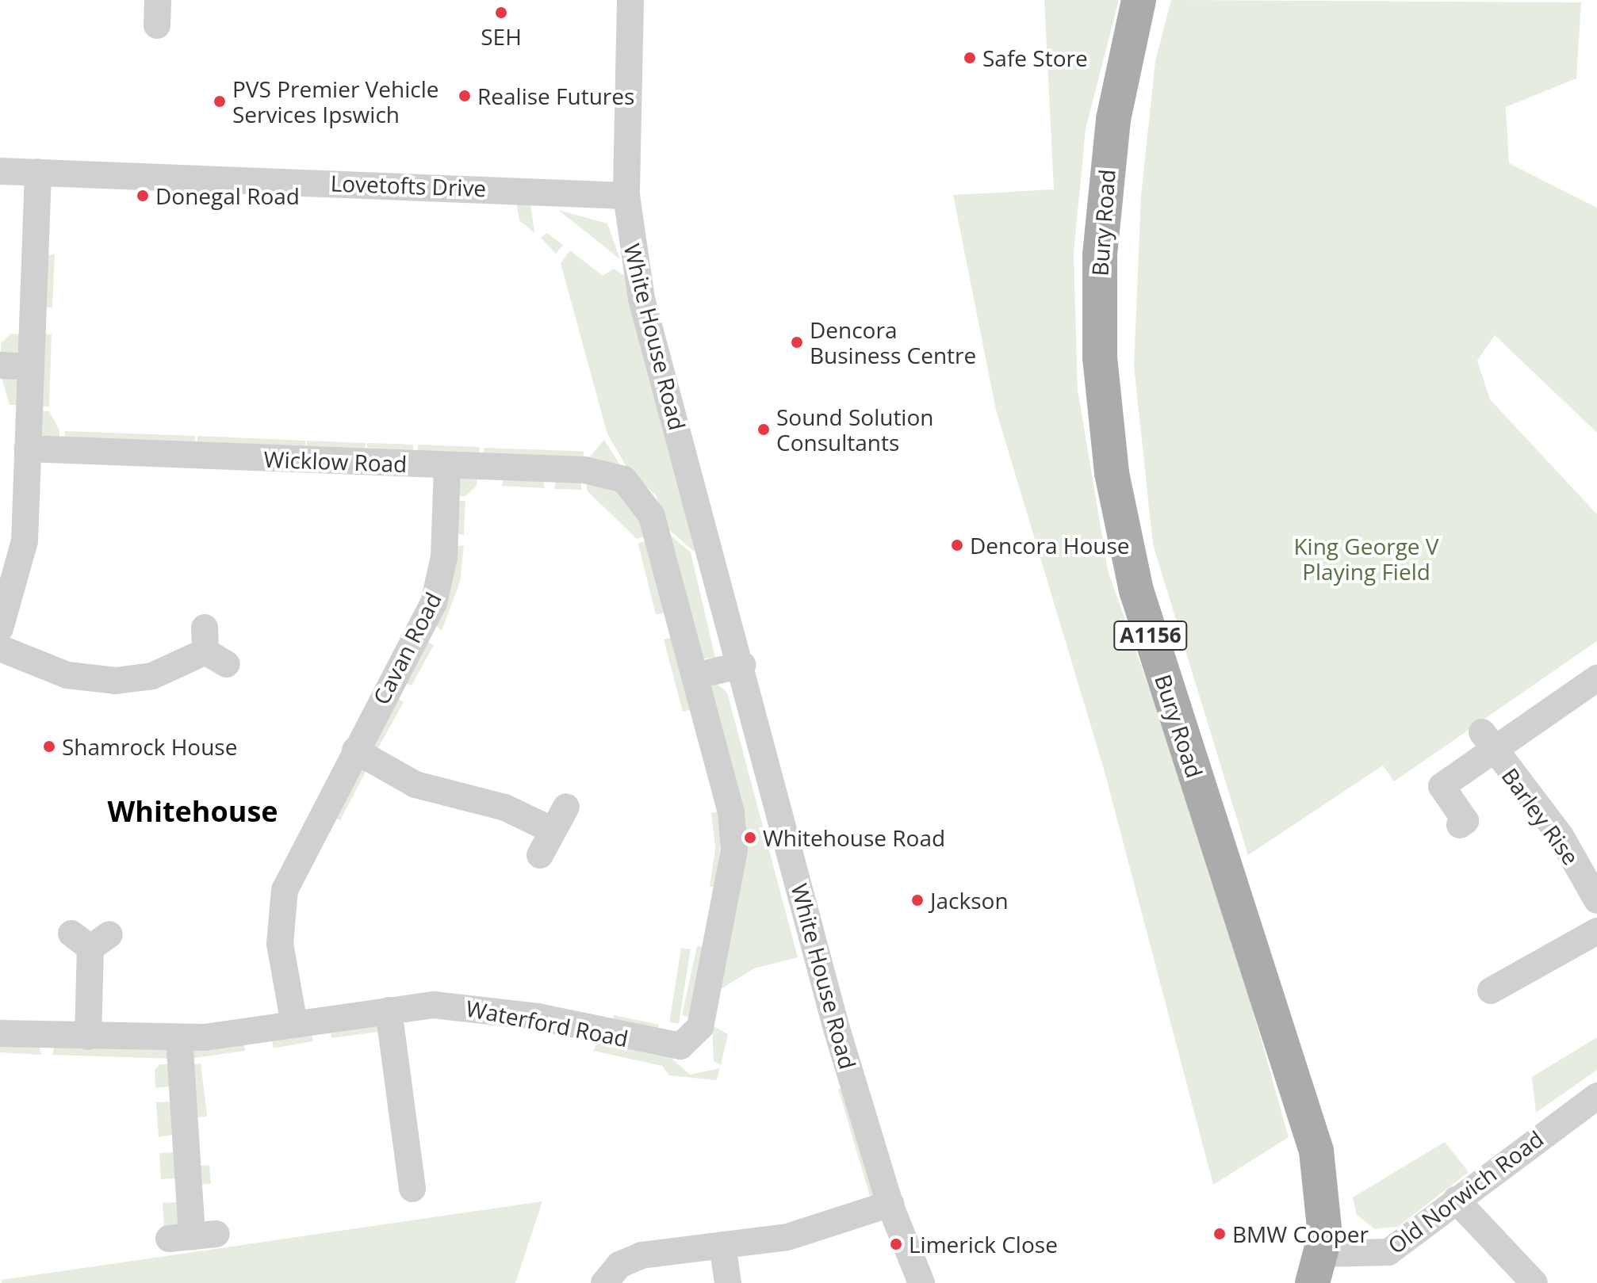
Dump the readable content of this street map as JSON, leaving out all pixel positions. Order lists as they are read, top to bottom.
{
  "streets": {
    "main road": ["Bury Road", "A1156"],
    "street": [
      "Lovetofts Drive",
      "White House Road",
      "Wicklow Road",
      "Cavan Road",
      "Barley Rise",
      "Waterford Road",
      "Old Norwich Road"
    ]
  },
  "crossings": [
    ["Lovetofts Drive", "White House Road"],
    ["Bury Road", "Old Norwich Road"],
    ["Wicklow Road", "Cavan Road"],
    ["Wicklow Road", "Waterford Road"],
    ["Cavan Road", "Waterford Road"]
  ],
  "districts": ["Whitehouse"],
  "parks": ["King George V Playing Field"],
  "places": [
    "SEH",
    "Safe Store",
    "Realise Futures",
    "PVS Premier Vehicle Services Ipswich",
    "Donegal Road",
    "Dencora Business Centre",
    "Sound Solution Consultants",
    "Dencora House",
    "Shamrock House",
    "Whitehouse Road",
    "Jackson",
    "BMW Cooper",
    "Limerick Close"
  ]
}
